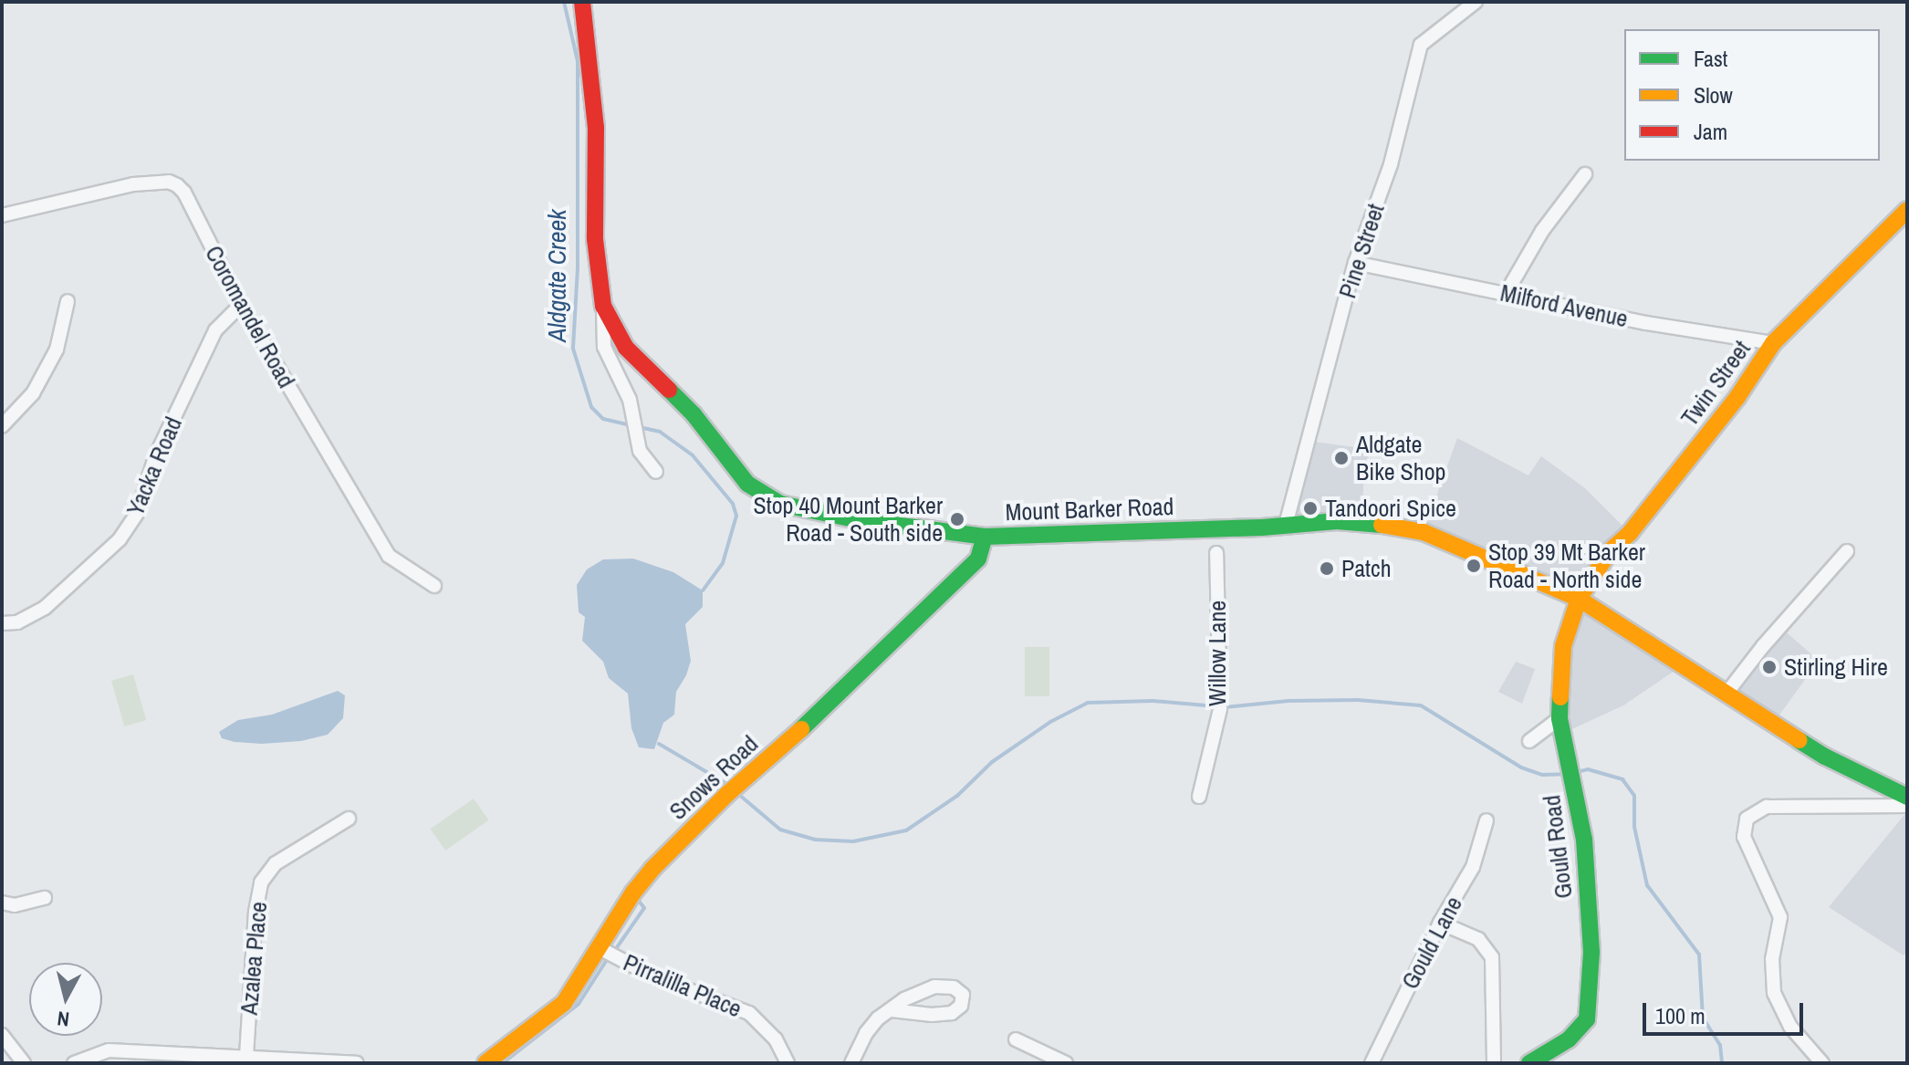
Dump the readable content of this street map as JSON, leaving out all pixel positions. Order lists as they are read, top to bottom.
{
  "streets": {
    "main road": [
      "Twin Street",
      "Mount Barker Road",
      "Snows Road",
      "Gould Road"
    ],
    "street": [
      "Pine Street",
      "Milford Avenue",
      "Coromandel Road",
      "Yacka Road",
      "Willow Lane",
      "Gould Lane",
      "Azalea Place",
      "Pirralilla Place"
    ]
  },
  "crossings": [
    ["Pine Street", "Milford Avenue"],
    ["Pine Street", "Mount Barker Road"],
    ["Milford Avenue", "Twin Street"],
    ["Coromandel Road", "Yacka Road"],
    ["Twin Street", "Mount Barker Road"],
    ["Twin Street", "Gould Road"],
    ["Mount Barker Road", "Snows Road"],
    ["Mount Barker Road", "Gould Road"],
    ["Snows Road", "Pirralilla Place"]
  ],
  "water": ["Aldgate Creek"],
  "places": [
    "Aldgate Bike Shop",
    "Tandoori Spice",
    "Stop 40 Mount Barker Road - South side",
    "Stop 39 Mt Barker Road - North side",
    "Patch",
    "Stirling Hire"
  ],
  "legend": ["Fast", "Slow", "Jam"],
  "scale_bar": "100 m",
  "north": "bottom"
}
